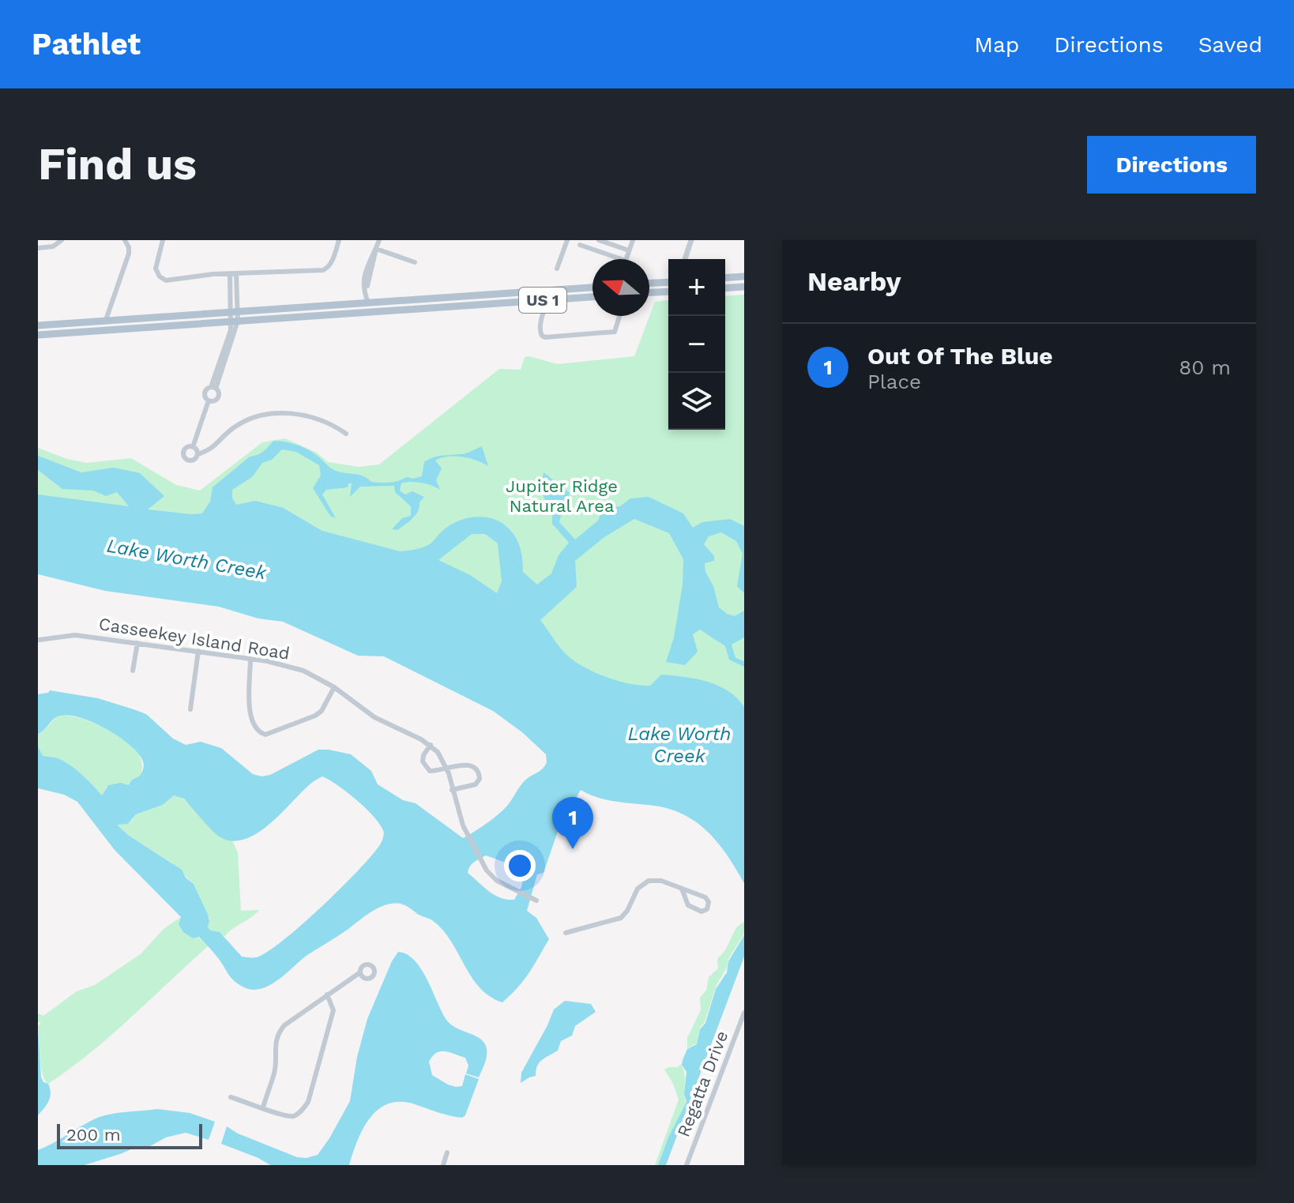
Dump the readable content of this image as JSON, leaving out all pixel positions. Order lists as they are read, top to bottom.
{
  "streets": {
    "main road": ["US 1"],
    "street": ["Casseekey Island Road", "Regatta Drive"]
  },
  "water": ["Lake Worth Creek"],
  "parks": ["Jupiter Ridge Natural Area"],
  "scale_bar": "200 m",
  "north": "left",
  "page": {
    "header": "Pathlet",
    "nav": ["Map", "Directions", "Saved"],
    "buttons": "Directions",
    "title": "Find us",
    "heading": "Nearby",
    "map_buttons": ["+", "−"],
    "list": [
      {
        "mark": "1",
        "name": "Out Of The Blue",
        "note": "Place",
        "value": "80 m"
      }
    ],
    "pins": "1",
    "scale": "200 m"
  }
}
